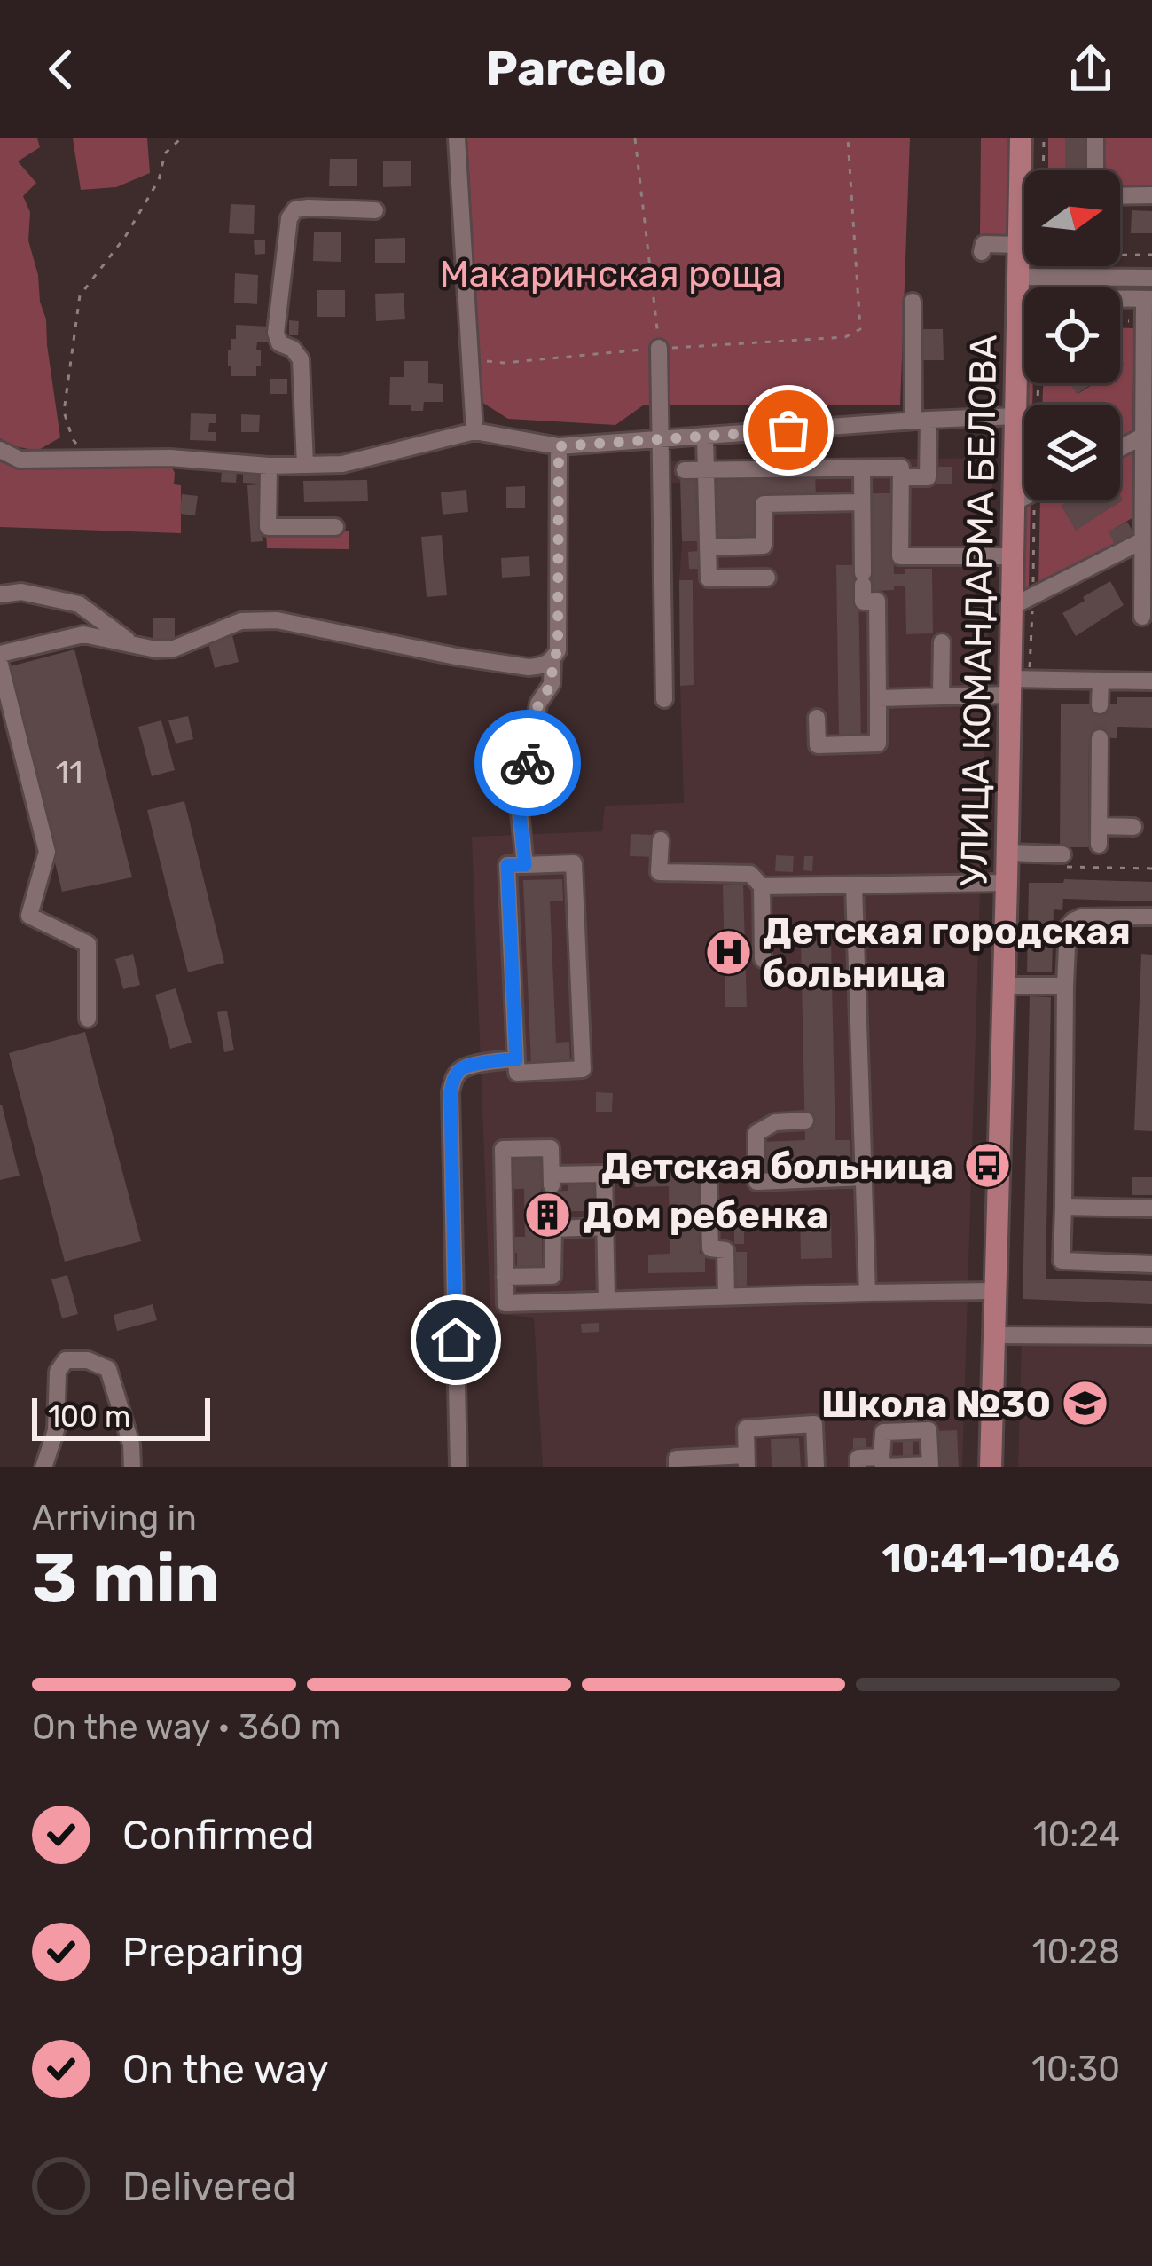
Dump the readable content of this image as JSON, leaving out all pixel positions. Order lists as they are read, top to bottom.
{
  "streets": {
    "main road": ["УЛИЦА КОМАНДАРМА БЕЛОВА"]
  },
  "parks": ["Макаринская роща"],
  "places": {
    "hospital": ["Детская городская больница"],
    "bus stop": ["Детская больница"],
    "building": ["Дом ребенка"],
    "school or university": ["Школа №30"]
  },
  "house_numbers": ["11"],
  "scale_bar": "100 m",
  "north": "right",
  "page": {
    "header": "Parcelo",
    "scale": "100 m",
    "heading": ["3 min", "Arriving in", "10:41–10:46"],
    "bar": "On the way · 360 m",
    "list": [
      ["Confirmed", "10:24"],
      ["Preparing", "10:28"],
      ["On the way", "10:30"],
      "Delivered"
    ]
  }
}
